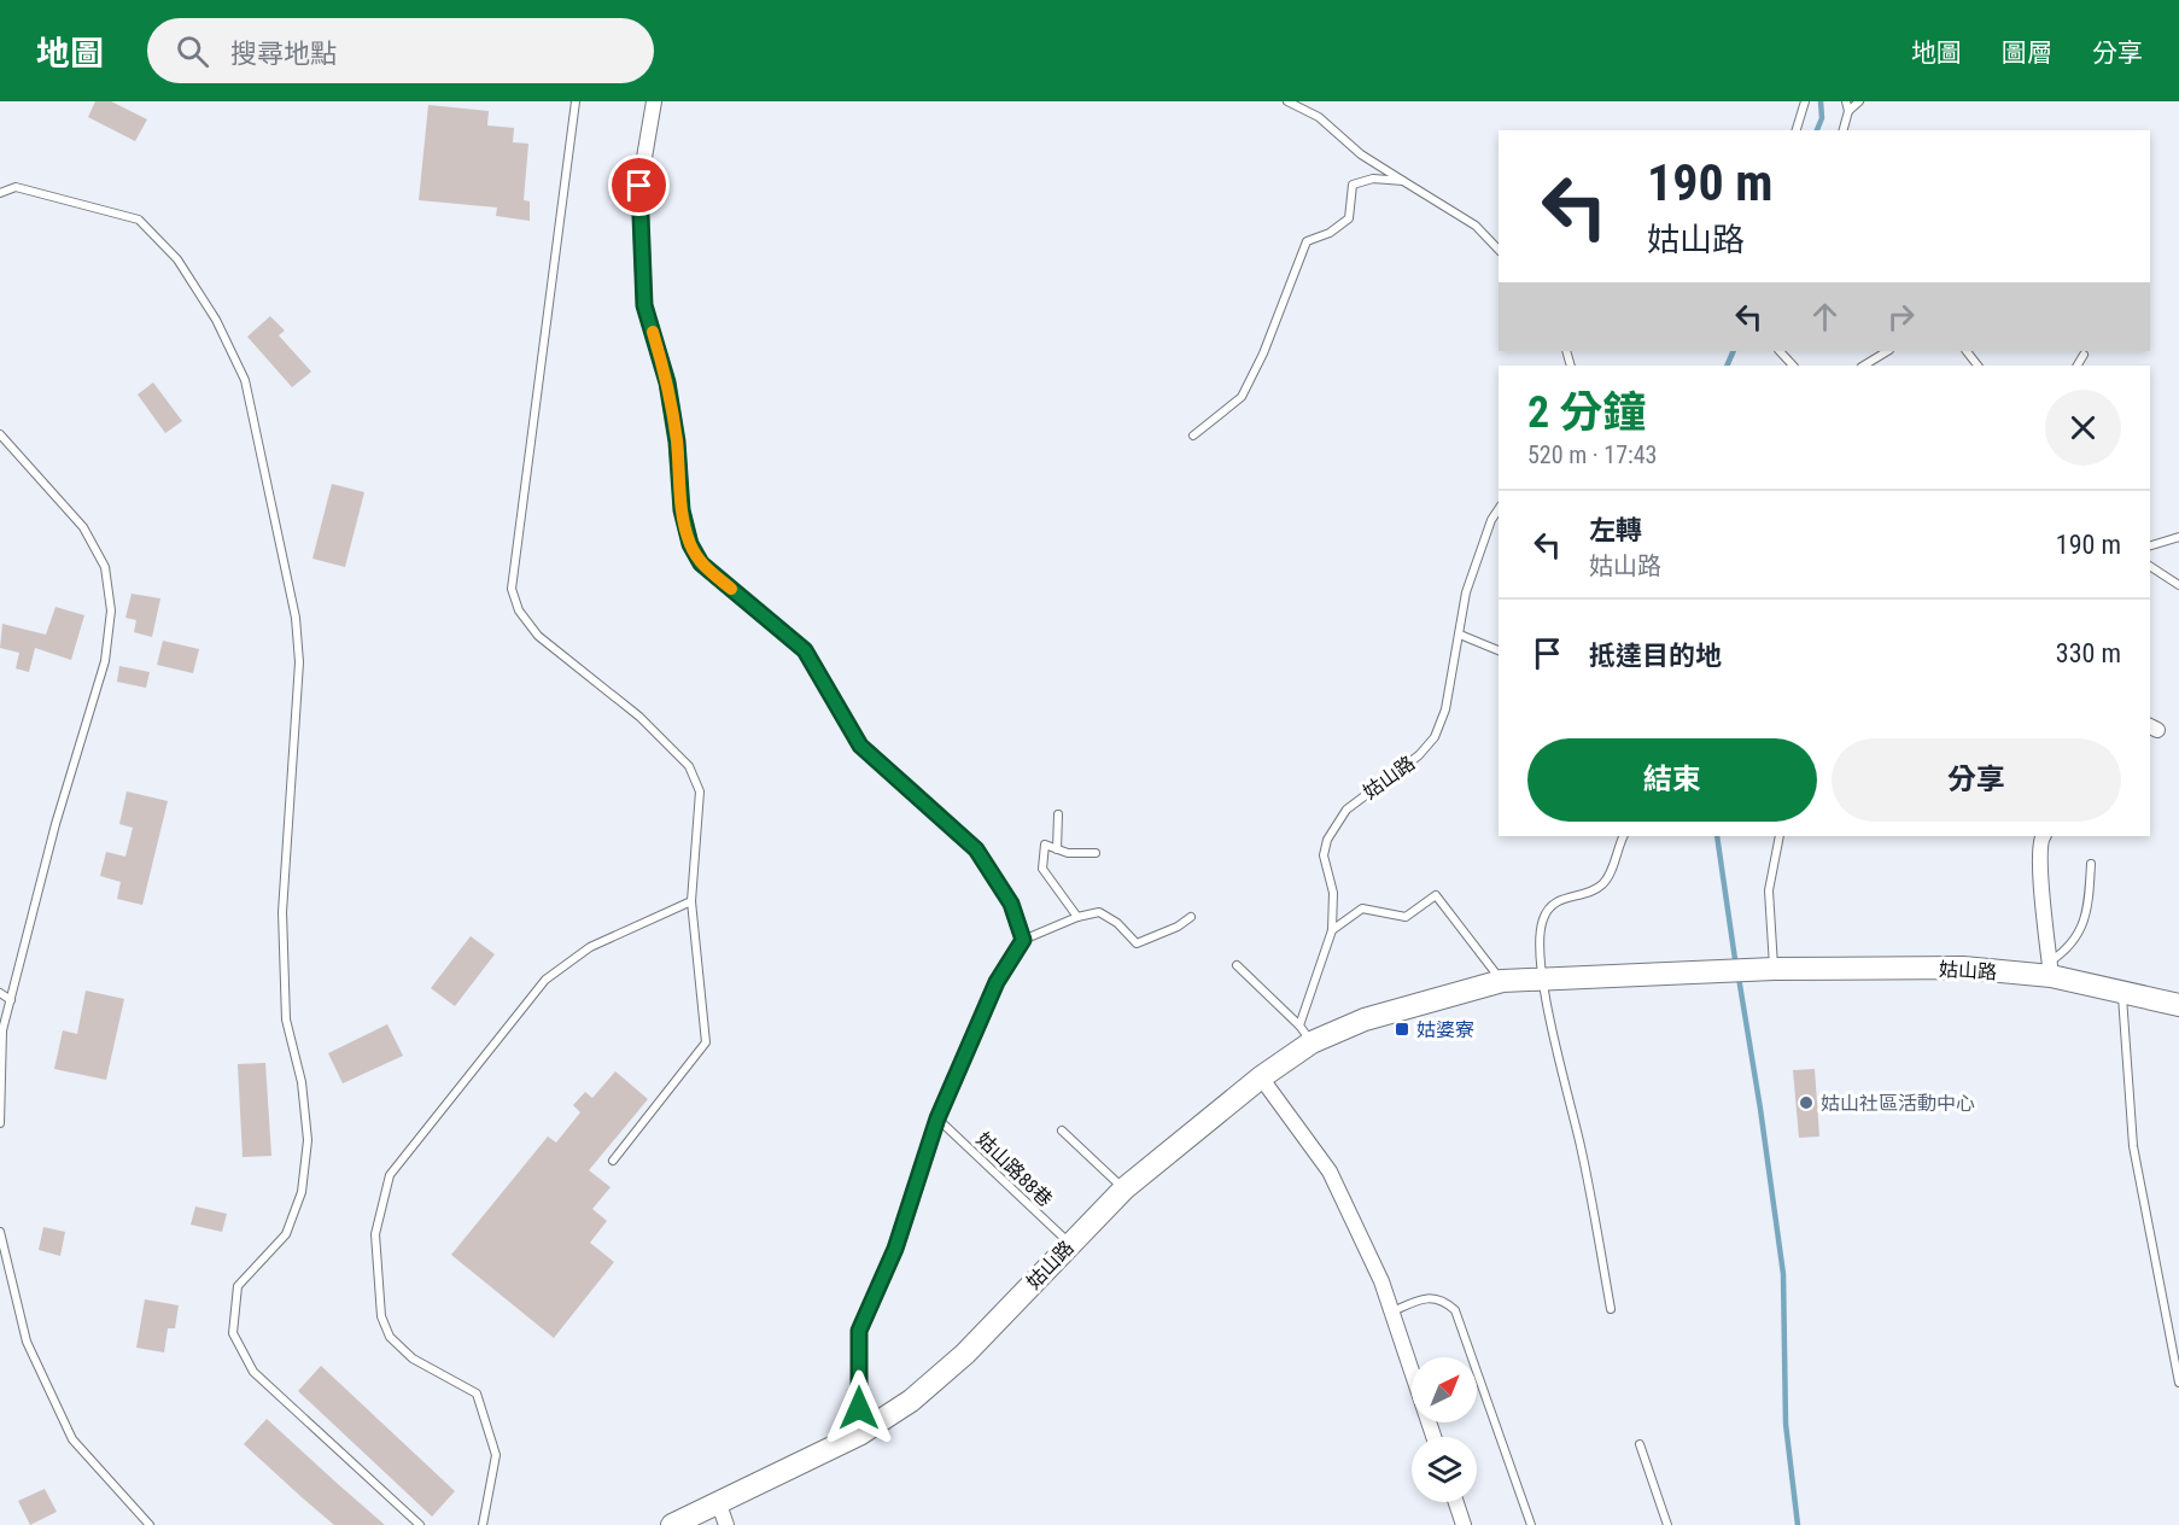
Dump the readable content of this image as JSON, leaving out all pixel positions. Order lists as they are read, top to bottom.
{
  "streets": {
    "street": ["姑山路"],
    "lane": ["姑山路88巷"]
  },
  "crossings": [
    ["姑山路", "姑山路88巷"]
  ],
  "places": {
    "transit": ["姑婆寮"],
    "other": ["姑山社區活動中心"]
  },
  "north": "top right",
  "page": {
    "header": "地圖",
    "search": "搜尋地點",
    "nav": ["地圖", "圖層", "分享"],
    "turn": ["190 m", "姑山路"],
    "heading": ["2 分鐘", "520 m · 17:43"],
    "list": [
      {
        "name": "左轉",
        "note": "姑山路",
        "value": "190 m"
      },
      {
        "name": "抵達目的地",
        "value": "330 m"
      }
    ],
    "buttons": ["結束", "分享"]
  }
}
